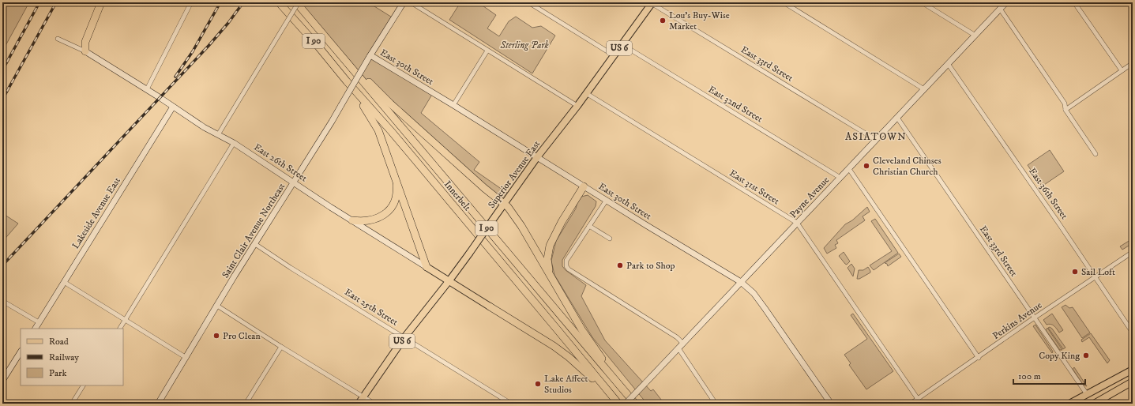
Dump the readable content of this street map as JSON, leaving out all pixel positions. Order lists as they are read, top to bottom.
{
  "streets": {
    "highway": ["I 90", "Innerbelt"],
    "main road": ["US 6", "East 26th Street", "Superior Avenue East"],
    "street": [
      "East 33rd Street",
      "East 30th Street",
      "East 32nd Street",
      "East 31st Street",
      "East 36th Street",
      "Payne Avenue",
      "Lakeside Avenue East",
      "Saint Clair Avenue Northeast",
      "East 25th Street",
      "Perkins Avenue"
    ]
  },
  "crossings": [
    ["East 33rd Street", "Superior Avenue East"],
    ["East 33rd Street", "Payne Avenue"],
    ["East 33rd Street", "Perkins Avenue"],
    ["East 30th Street", "Superior Avenue East"],
    ["East 30th Street", "Payne Avenue"],
    ["East 30th Street", "Saint Clair Avenue Northeast"],
    ["East 32nd Street", "Superior Avenue East"],
    ["East 32nd Street", "Payne Avenue"],
    ["East 26th Street", "Superior Avenue East"],
    ["East 26th Street", "Lakeside Avenue East"],
    ["East 26th Street", "Saint Clair Avenue Northeast"],
    ["Superior Avenue East", "East 31st Street"],
    ["Superior Avenue East", "East 25th Street"],
    ["East 31st Street", "Payne Avenue"],
    ["East 31st Street", "Perkins Avenue"],
    ["East 36th Street", "Payne Avenue"],
    ["East 36th Street", "Perkins Avenue"],
    ["Saint Clair Avenue Northeast", "East 25th Street"]
  ],
  "districts": ["ASIATOWN"],
  "parks": ["Sterling Park"],
  "places": [
    "Lou's Buy-Wise Market",
    "Cleveland Chinses Christian Church",
    "Park to Shop",
    "Sail Loft",
    "Pro Clean",
    "Copy King",
    "Lake Affect Studios"
  ],
  "legend": ["Road", "Railway", "Park"],
  "scale_bar": "100 m"
}
